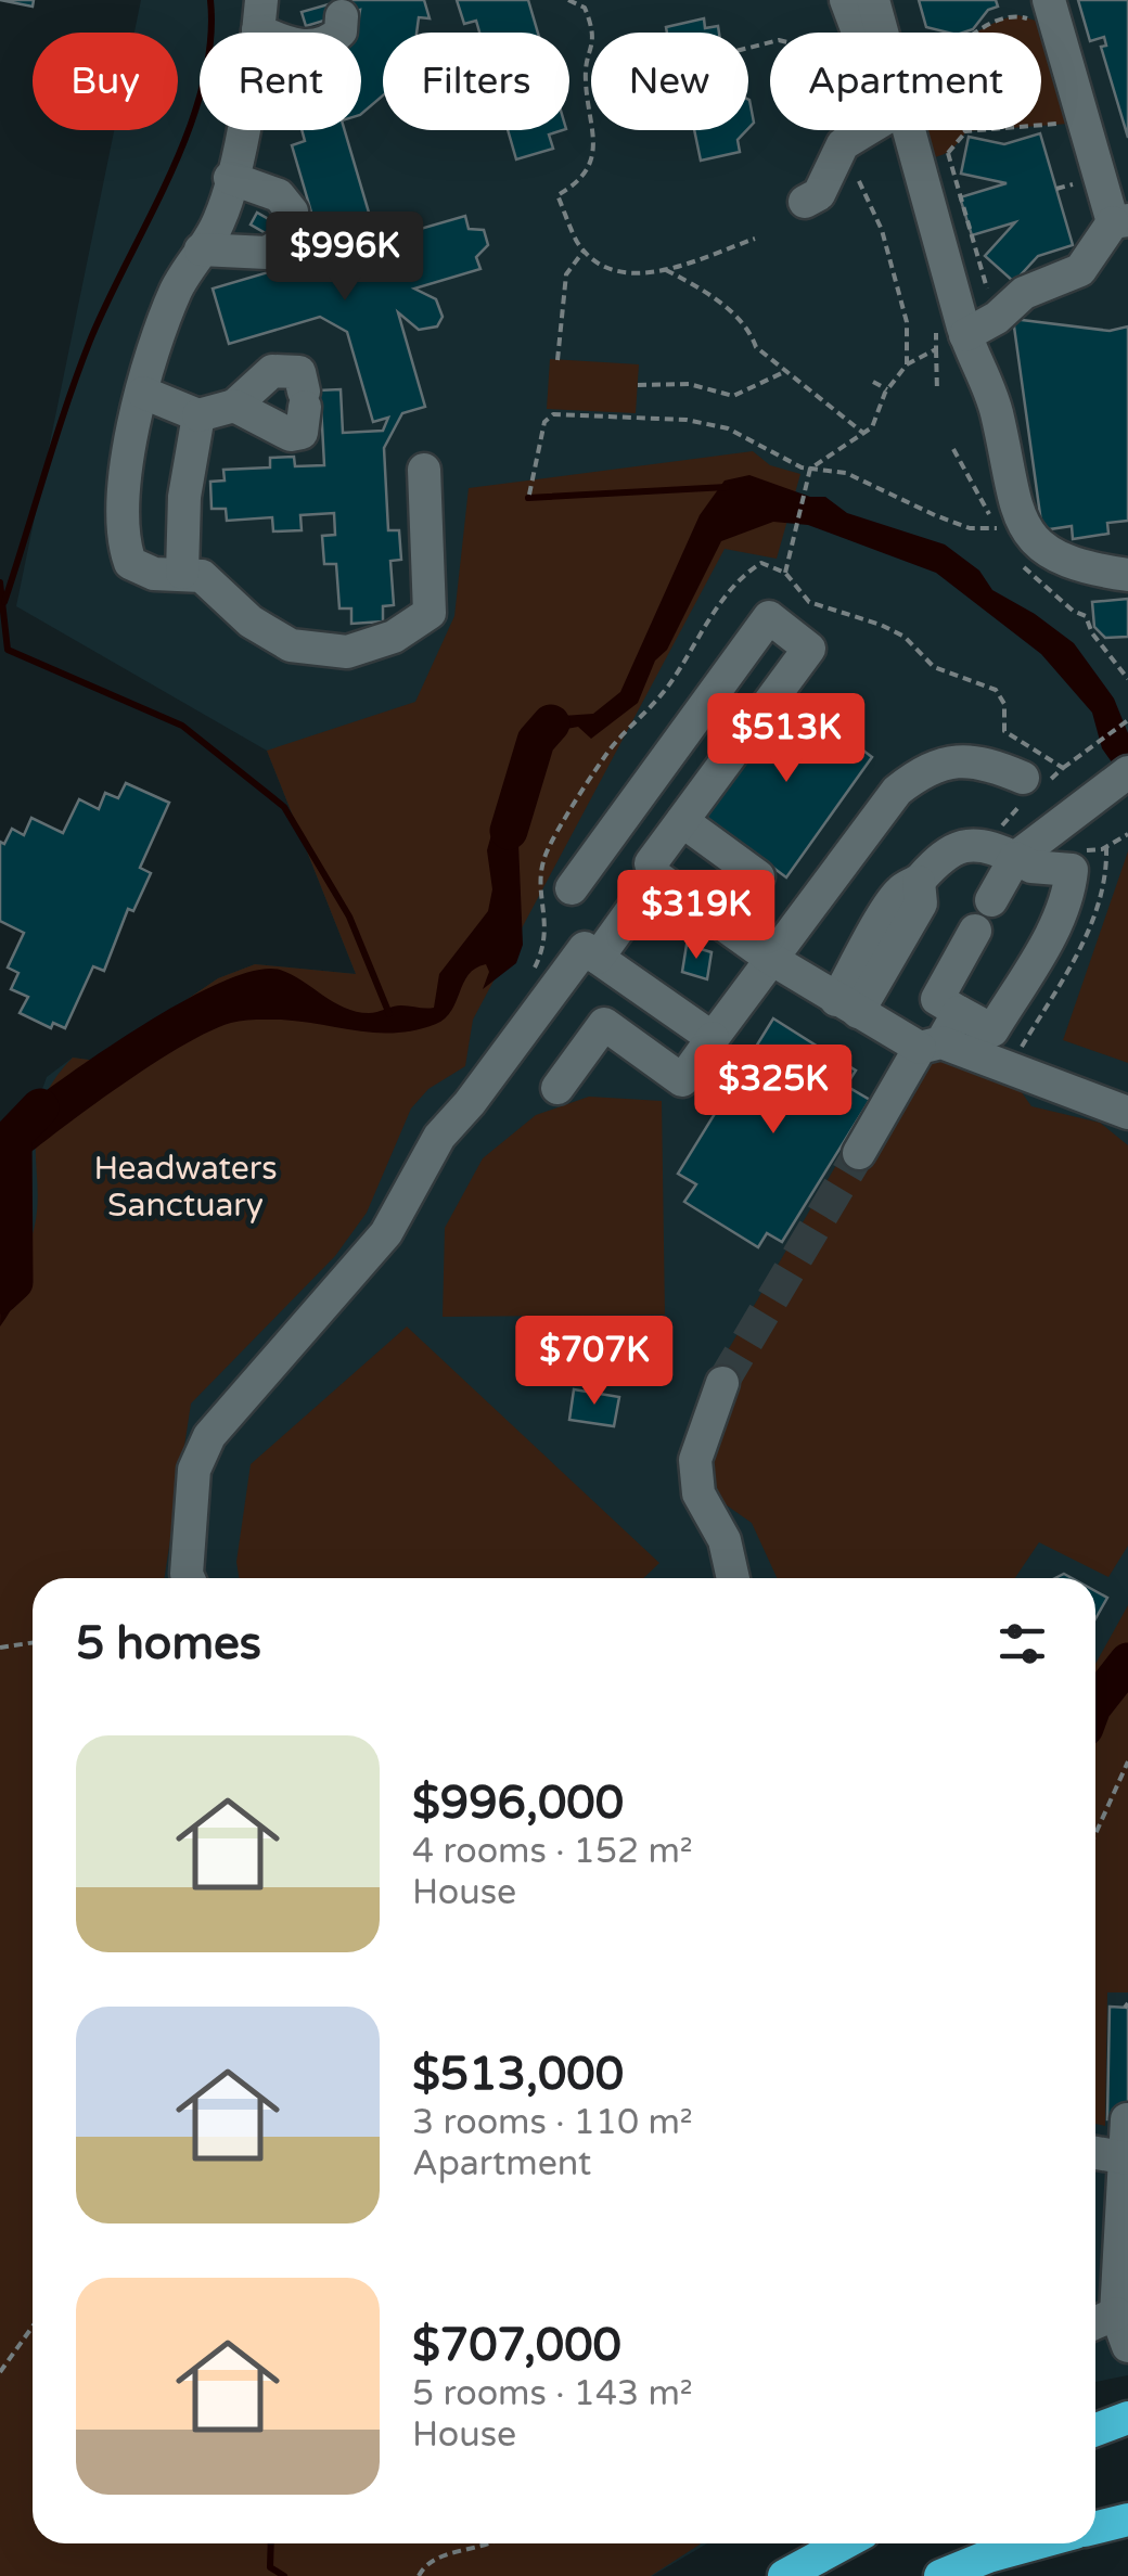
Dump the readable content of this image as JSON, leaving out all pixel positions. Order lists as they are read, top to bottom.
{
  "parks": ["Headwaters Sanctuary"],
  "page": {
    "chip": [
      "Buy",
      "Rent",
      "Filters",
      "New",
      "Apartment"
    ],
    "price": [
      "$996K",
      "$513K",
      "$319K",
      "$325K",
      "$707K"
    ],
    "heading": "5 homes",
    "list": [
      {
        "name": "$996,000",
        "note": "4 rooms · 152 m² · House"
      },
      {
        "name": "$513,000",
        "note": "3 rooms · 110 m² · Apartment"
      },
      {
        "name": "$707,000",
        "note": "5 rooms · 143 m² · House"
      }
    ]
  }
}
